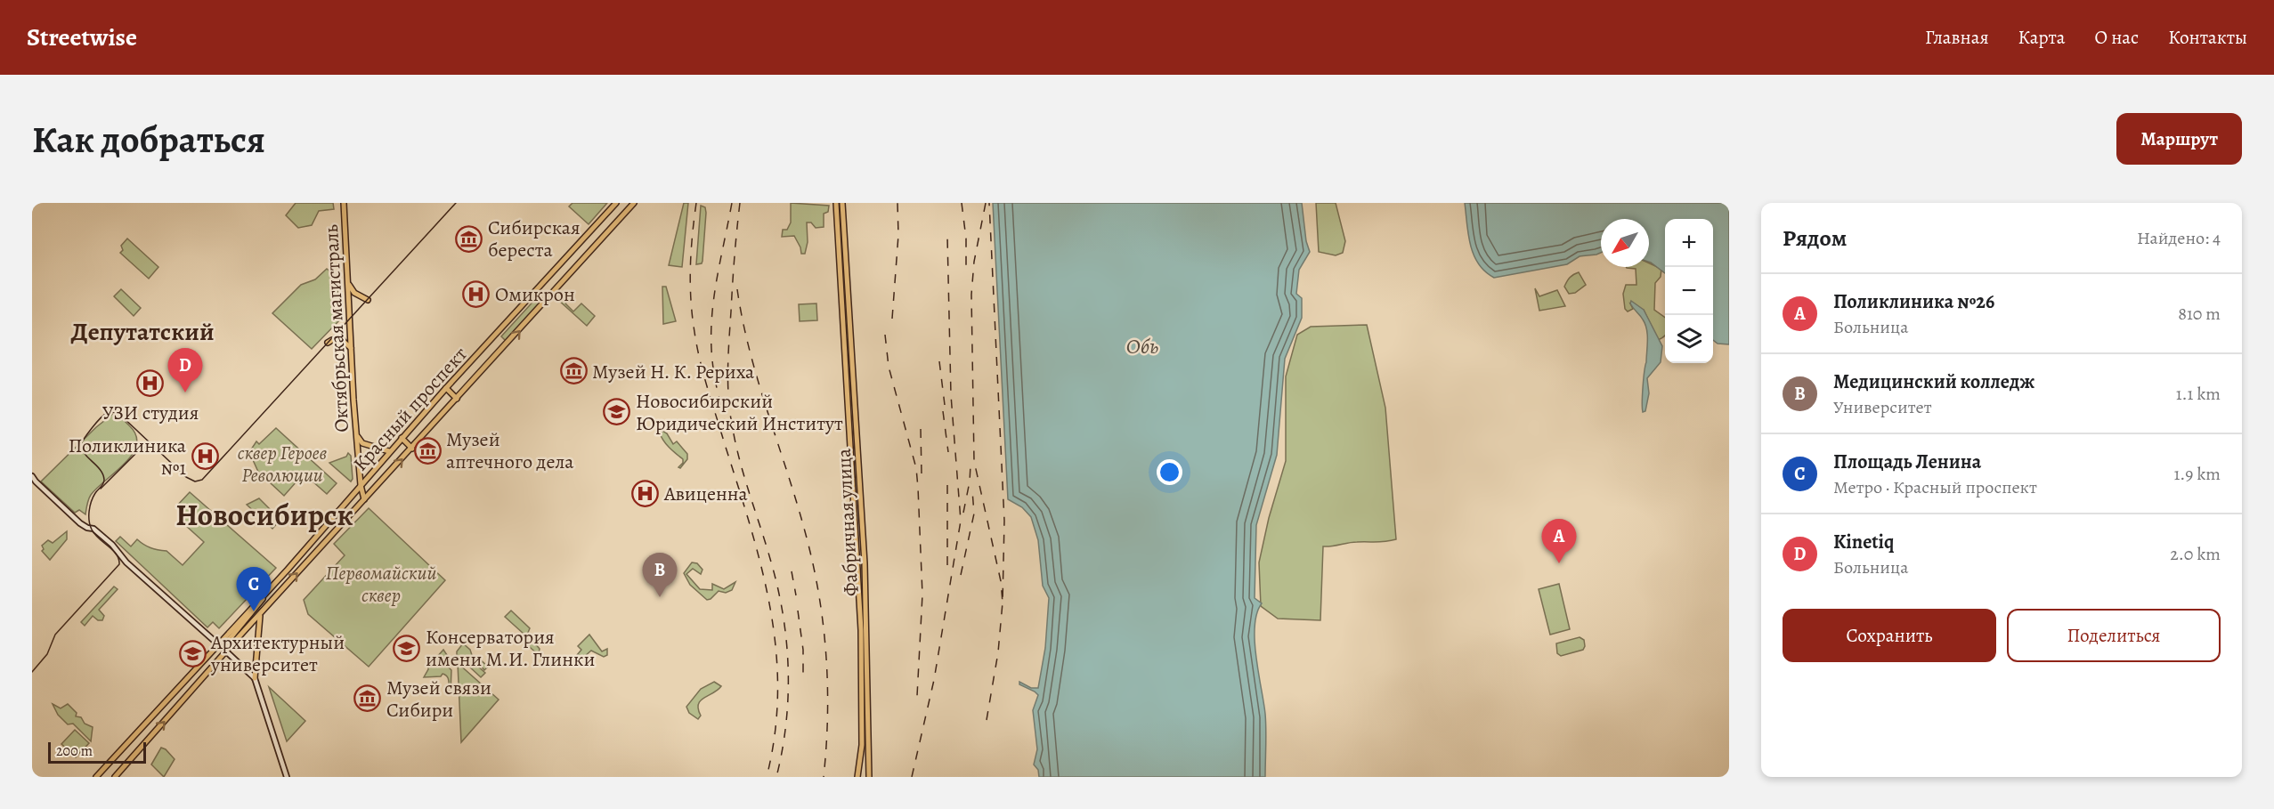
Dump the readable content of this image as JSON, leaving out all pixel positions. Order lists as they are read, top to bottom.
{
  "streets": {
    "main road": ["Октябрьская магистраль", "Красный проспект", "Фабричная улица"]
  },
  "crossings": [
    ["Октябрьская магистраль", "Красный проспект"]
  ],
  "districts": ["Депутатский", "Новосибирск"],
  "water": ["Обь"],
  "parks": ["сквер Героев Революции", "Первомайский сквер"],
  "places": {
    "museum": [
      "Сибирская береста",
      "Музей Н. К. Рериха",
      "Музей аптечного дела",
      "Музей связи Сибири"
    ],
    "hospital": [
      "Омикрон",
      "УЗИ студия",
      "Поликлиника №1",
      "Авиценна"
    ],
    "school or university": ["Новосибирский Юридический Институт", "Консерватория имени М.И. Глинки", "Архитектурный университет"]
  },
  "scale_bar": "200 m",
  "north": "bottom left",
  "page": {
    "header": "Streetwise",
    "nav": [
      "Главная",
      "Карта",
      "О нас",
      "Контакты"
    ],
    "buttons": [
      "Маршрут",
      ["Сохранить", "Поделиться"]
    ],
    "title": "Как добраться",
    "heading": ["Рядом", "Найдено: 4"],
    "map_buttons": ["+", "−"],
    "list": [
      {
        "mark": "A",
        "name": "Поликлиника №26",
        "note": "Больница",
        "value": "810 m"
      },
      {
        "mark": "B",
        "name": "Медицинский колледж",
        "note": "Университет",
        "value": "1.1 km"
      },
      {
        "mark": "C",
        "name": "Площадь Ленина",
        "note": "Метро · Красный проспект",
        "value": "1.9 km"
      },
      {
        "mark": "D",
        "name": "Kinetiq",
        "note": "Больница",
        "value": "2.0 km"
      }
    ],
    "pins": [
      "D",
      "A",
      "B",
      "C"
    ],
    "scale": "200 m"
  }
}
